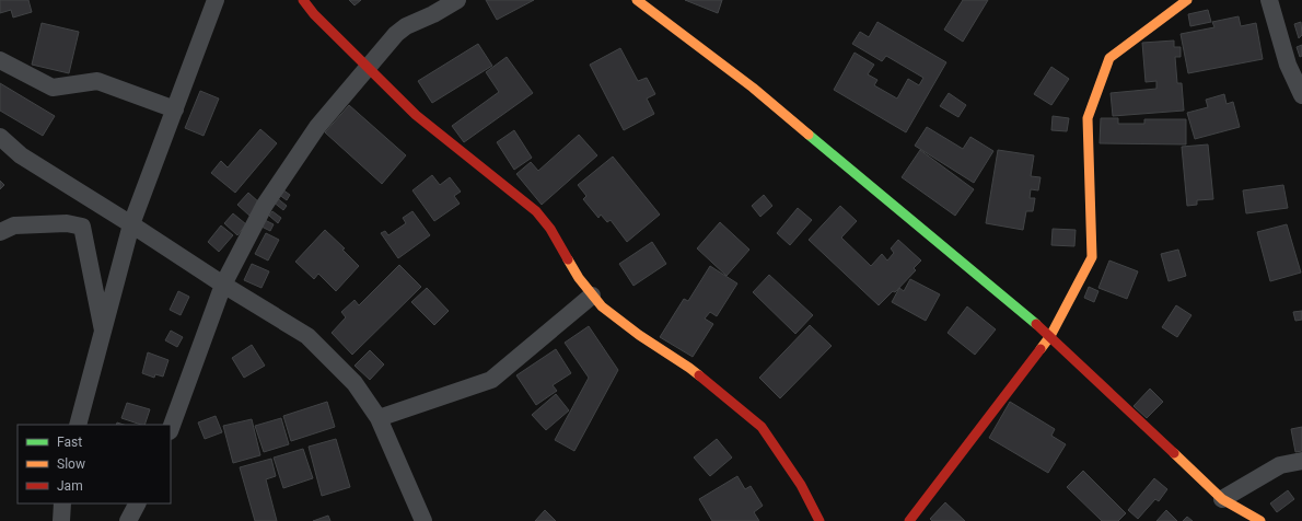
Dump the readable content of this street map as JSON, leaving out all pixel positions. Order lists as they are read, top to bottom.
{
  "legend": ["Fast", "Slow", "Jam"]
}
